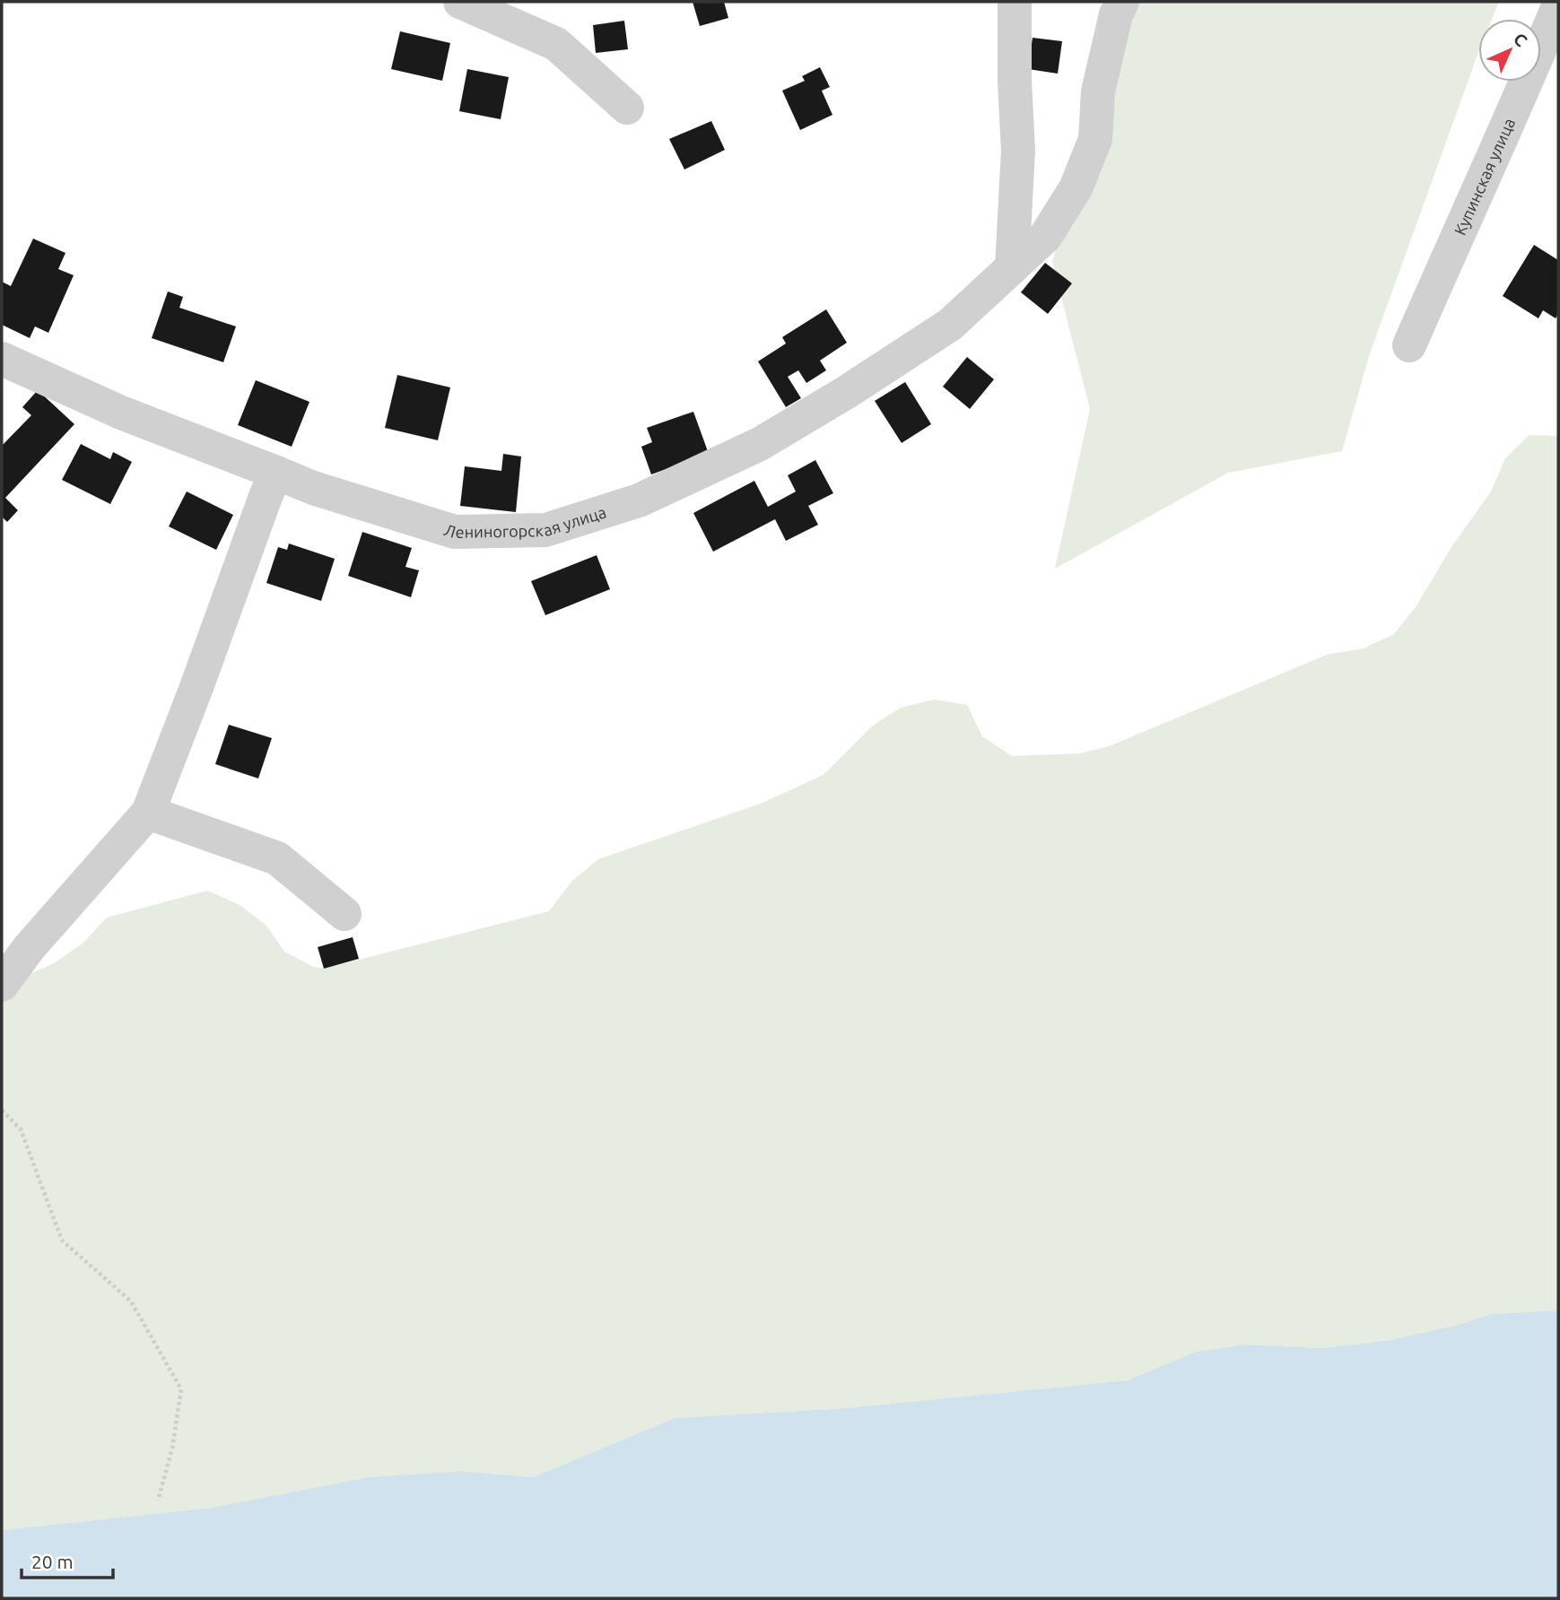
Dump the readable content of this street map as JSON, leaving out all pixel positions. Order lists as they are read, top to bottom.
{
  "streets": {
    "street": ["Купинская улица", "Лениногорская улица"]
  },
  "scale_bar": "20 m",
  "north": "top right"
}
